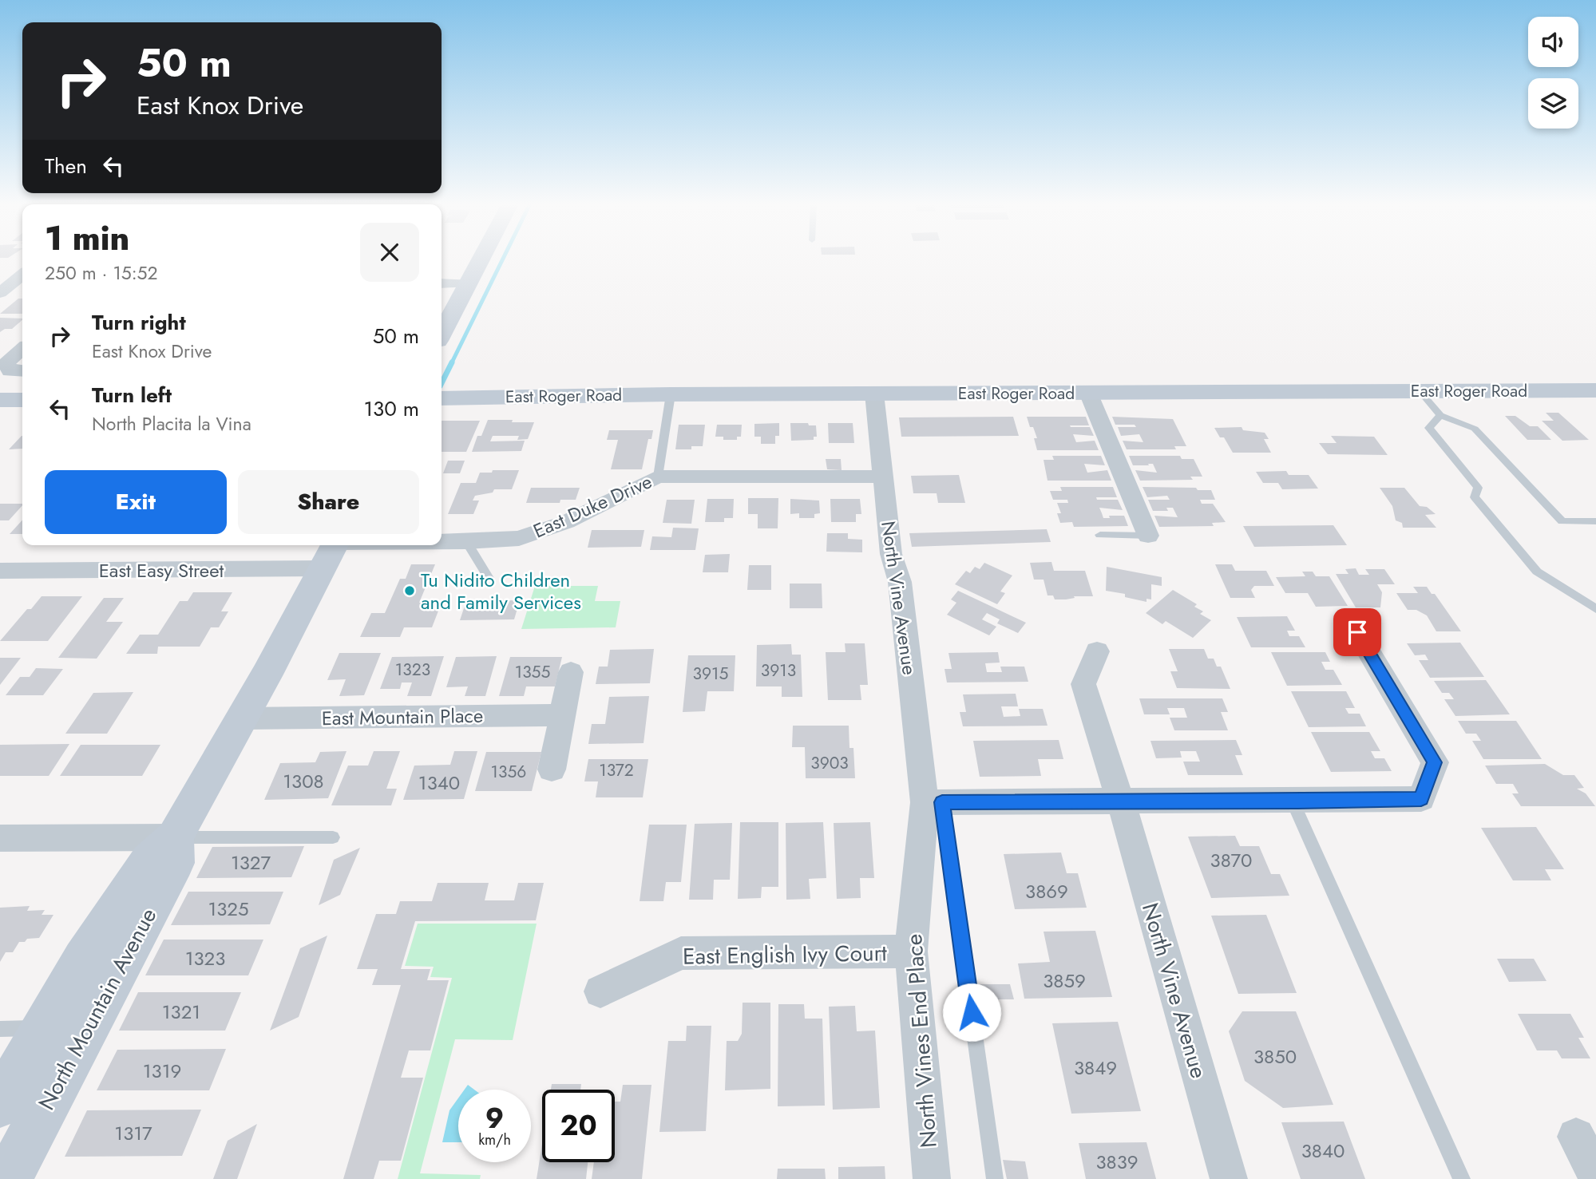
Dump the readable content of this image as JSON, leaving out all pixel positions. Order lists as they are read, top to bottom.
{
  "streets": {
    "street": [
      "East Roger Road",
      "East Duke Drive",
      "East Easy Street",
      "North Vine Avenue",
      "East Mountain Place",
      "East English Ivy Court",
      "North Mountain Avenue",
      "North Vines End Place"
    ]
  },
  "crossings": [
    ["East Roger Road", "North Vine Avenue"],
    ["East Duke Drive", "East Easy Street"],
    ["East Duke Drive", "North Vine Avenue"],
    ["East Duke Drive", "North Mountain Avenue"],
    ["East Easy Street", "North Mountain Avenue"],
    ["North Vine Avenue", "North Vines End Place"],
    ["East Mountain Place", "North Mountain Avenue"],
    ["East English Ivy Court", "North Vines End Place"]
  ],
  "places": ["Tu Nidito Children and Family Services"],
  "house_numbers": [
    "1323",
    "3913",
    "1355",
    "3915",
    "3903",
    "1372",
    "1356",
    "1308",
    "1340",
    "3870",
    "1327",
    "3869",
    "1325",
    "1323",
    "3859",
    "1321",
    "3850",
    "3849",
    "1319",
    "1317",
    "3840",
    "3839"
  ],
  "page": {
    "turn": ["50 m", "East Knox Drive"],
    "then": "Then",
    "heading": ["1 min", "250 m · 15:52"],
    "list": [
      {
        "name": "Turn right",
        "note": "East Knox Drive",
        "value": "50 m"
      },
      {
        "name": "Turn left",
        "note": "North Placita la Vina",
        "value": "130 m"
      }
    ],
    "buttons": ["Exit", "Share"],
    "speed": "9 km/h",
    "limit": "20"
  }
}
